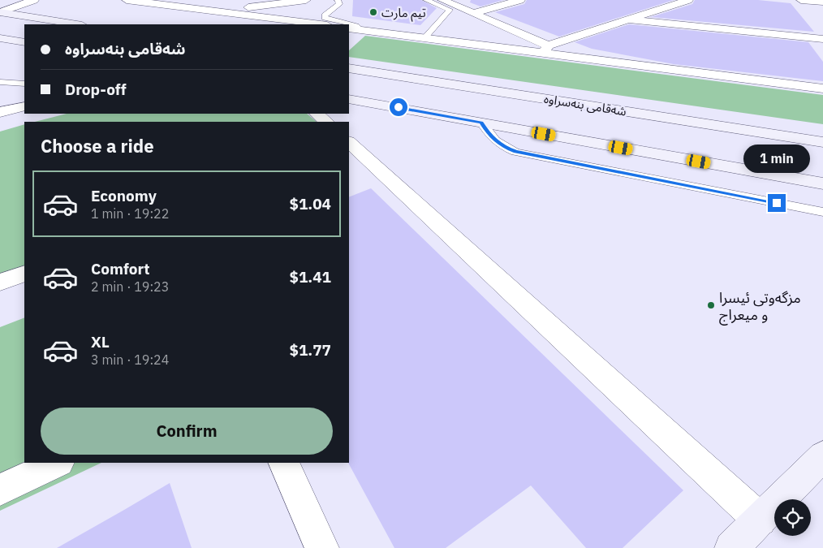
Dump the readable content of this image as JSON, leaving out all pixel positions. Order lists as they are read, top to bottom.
{
  "streets": {
    "main road": ["شەقامی بنەسراوە"]
  },
  "places": ["تيم مارت", "مزگەوتی ئیسرا و میعراج"],
  "page": {
    "banner": ["شەقامی بنەسراوە", "Drop-off"],
    "heading": "Choose a ride",
    "bubble": "1 min",
    "list": [
      {
        "name": "Economy",
        "note": "1 min · 19:22",
        "value": "$1.04"
      },
      {
        "name": "Comfort",
        "note": "2 min · 19:23",
        "value": "$1.41"
      },
      {
        "name": "XL",
        "note": "3 min · 19:24",
        "value": "$1.77"
      }
    ],
    "buttons": "Confirm"
  }
}
